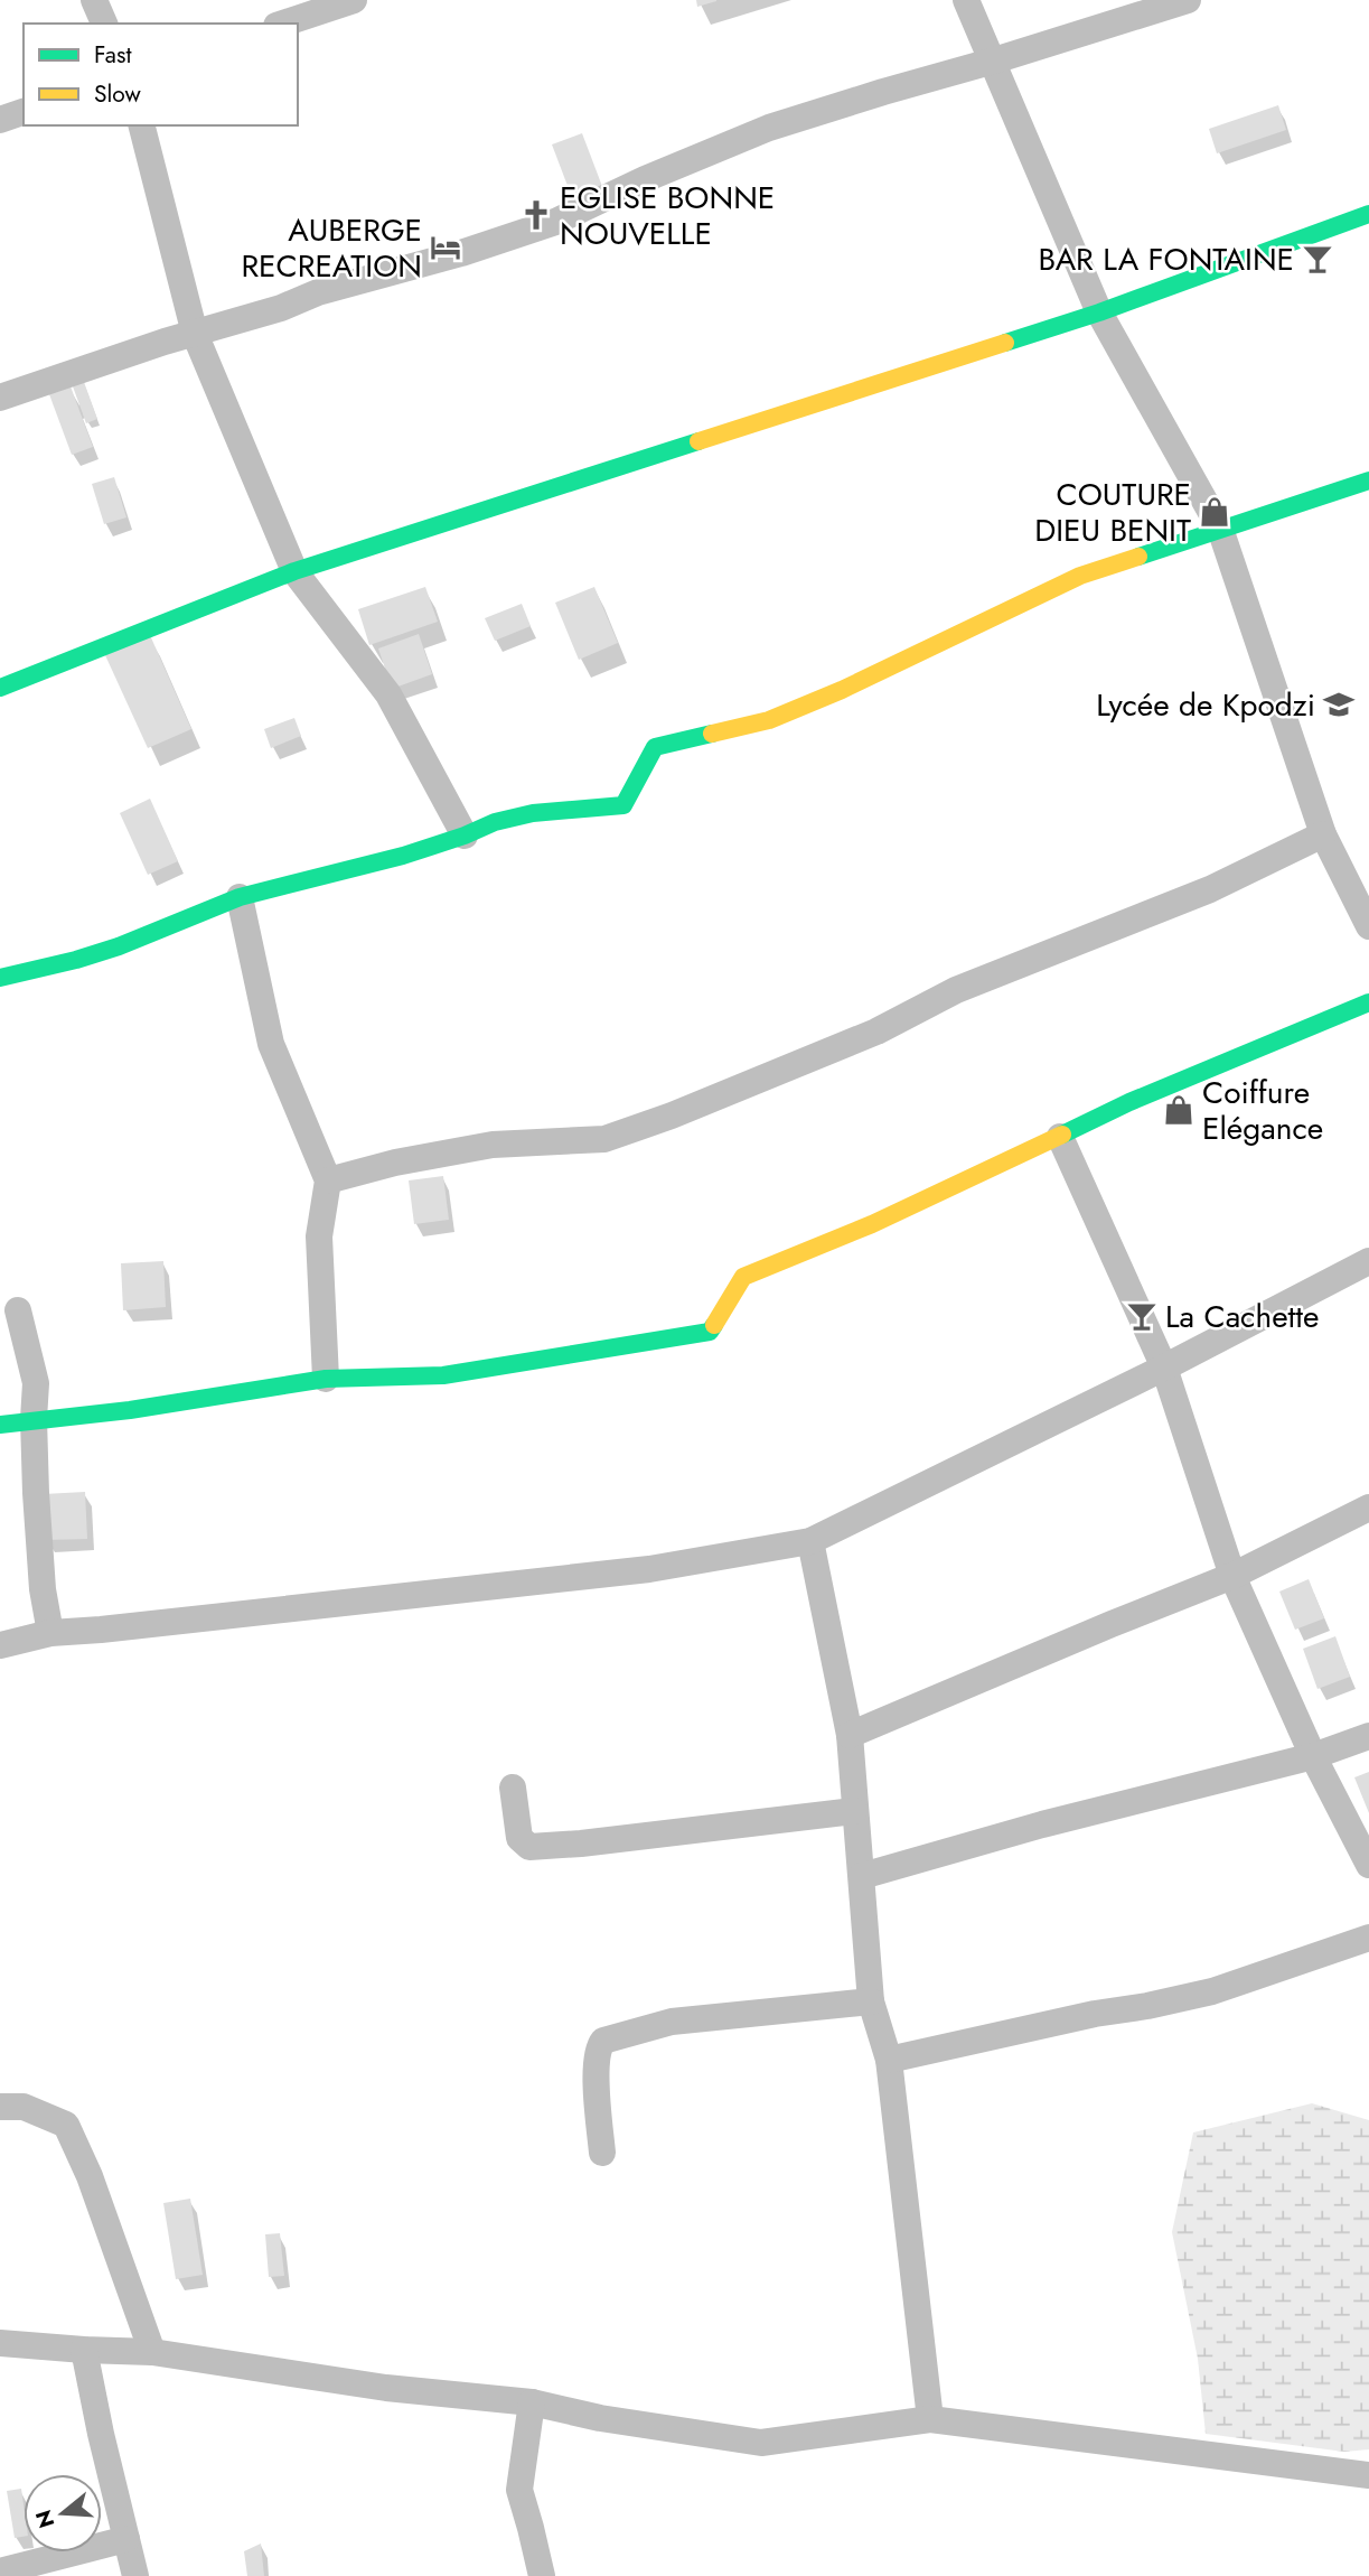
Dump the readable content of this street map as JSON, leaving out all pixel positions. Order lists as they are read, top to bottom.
{
  "places": {
    "church": ["EGLISE BONNE NOUVELLE"],
    "hotel": ["AUBERGE RECREATION"],
    "bar": ["BAR LA FONTAINE", "La Cachette"],
    "shop": ["COUTURE DIEU BENIT", "Coiffure Elégance"],
    "school or university": ["Lycée de Kpodzi"]
  },
  "legend": ["Fast", "Slow"],
  "north": "left"
}
